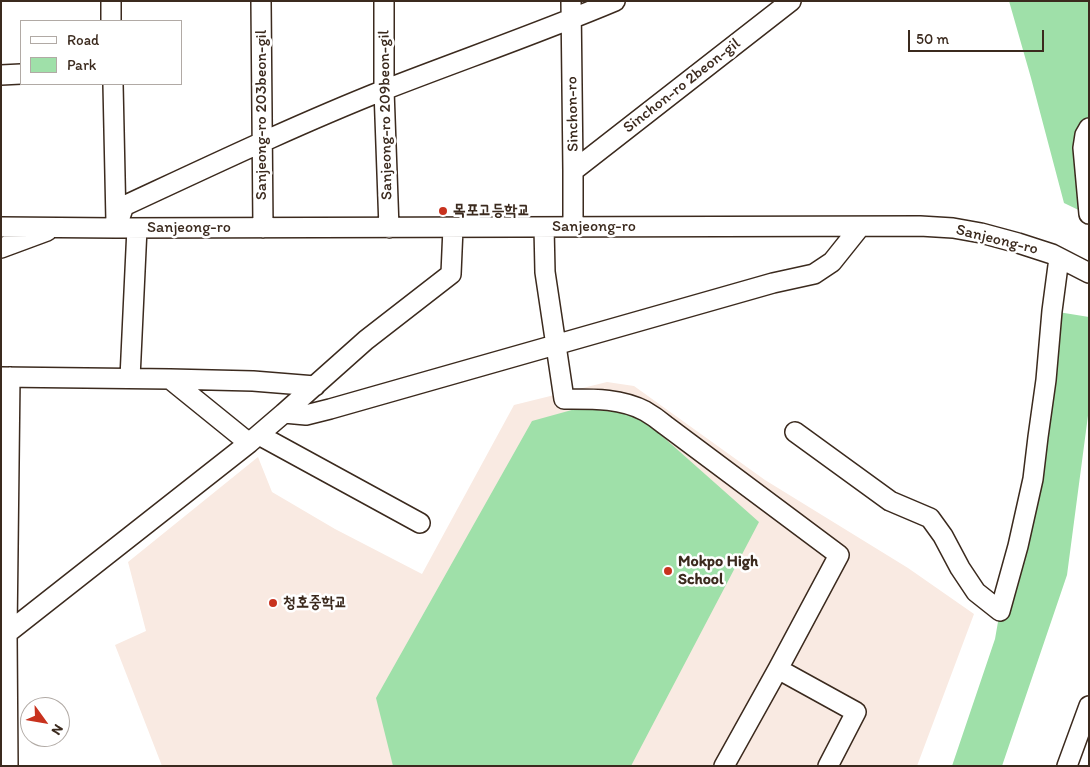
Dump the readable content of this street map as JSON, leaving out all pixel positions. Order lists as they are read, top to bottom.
{
  "streets": {
    "street": [
      "Sinchon-ro 2beon-gil",
      "Sinchon-ro",
      "Sanjeong-ro 203beon-gil",
      "Sanjeong-ro 209beon-gil",
      "Sanjeong-ro"
    ]
  },
  "crossings": [
    ["Sinchon-ro 2beon-gil", "Sinchon-ro"],
    ["Sinchon-ro", "Sanjeong-ro"],
    ["Sanjeong-ro 203beon-gil", "Sanjeong-ro"],
    ["Sanjeong-ro 209beon-gil", "Sanjeong-ro"]
  ],
  "places": ["목포고등학교", "Mokpo High School", "청호중학교"],
  "legend": ["Road", "Park"],
  "scale_bar": "50 m",
  "north": "bottom right"
}
